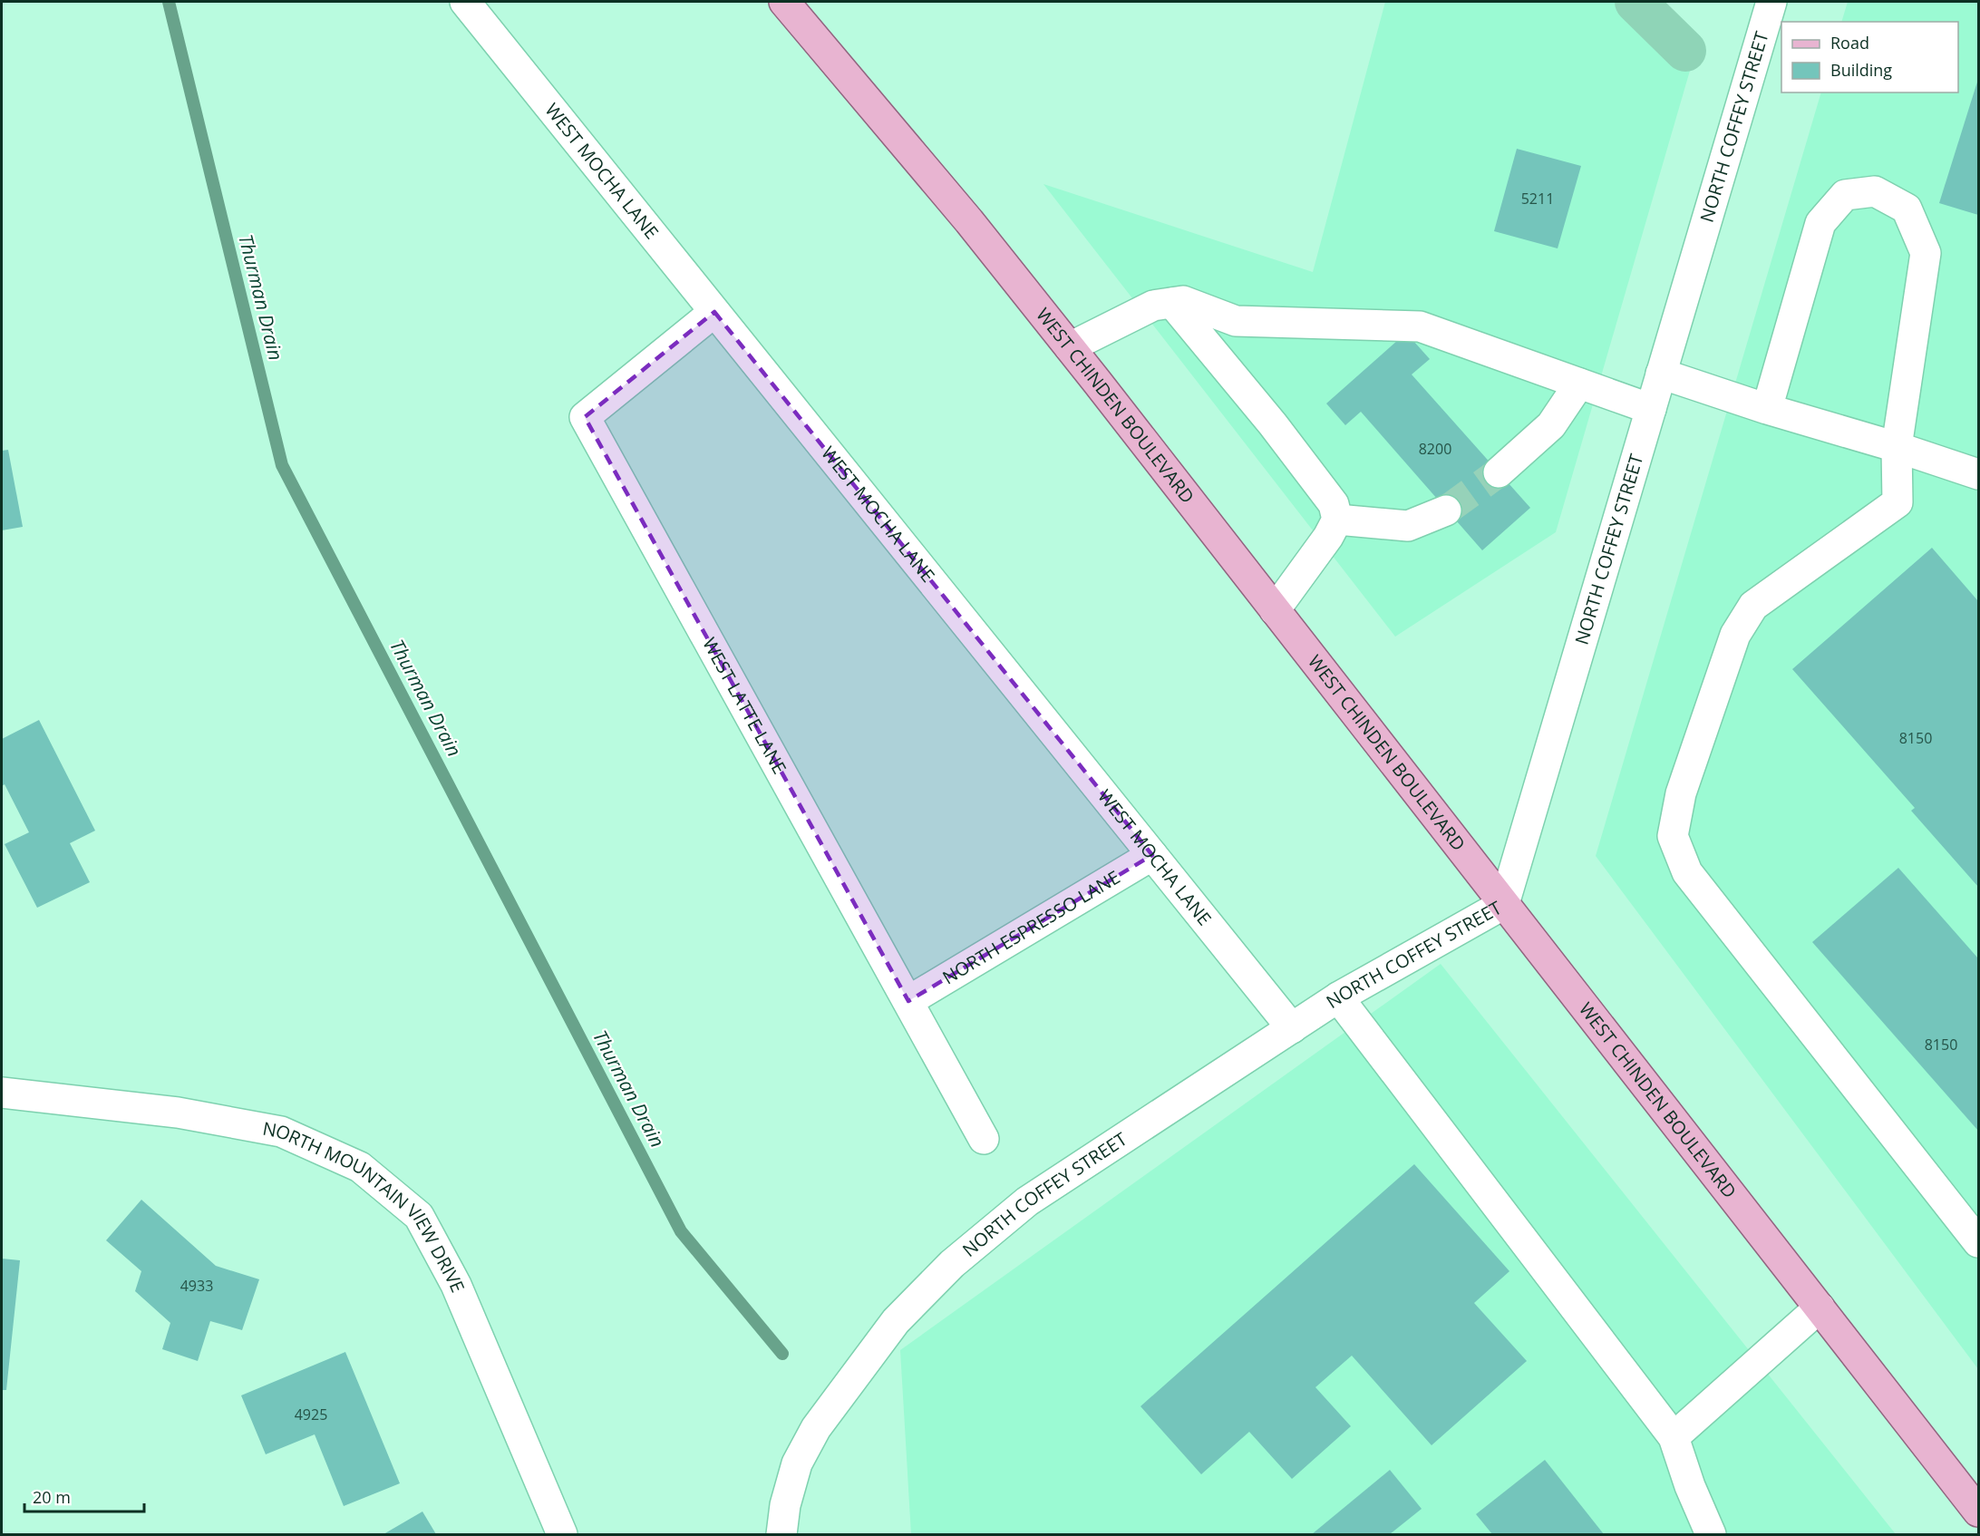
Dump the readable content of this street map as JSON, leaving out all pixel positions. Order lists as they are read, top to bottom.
{
  "streets": {
    "main road": ["WEST CHINDEN BOULEVARD"],
    "street": [
      "NORTH COFFEY STREET",
      "WEST MOCHA LANE",
      "WEST LATTE LANE",
      "NORTH ESPRESSO LANE",
      "NORTH MOUNTAIN VIEW DRIVE"
    ]
  },
  "crossings": [
    ["NORTH COFFEY STREET", "WEST MOCHA LANE"],
    ["NORTH COFFEY STREET", "WEST CHINDEN BOULEVARD"],
    ["WEST MOCHA LANE", "WEST LATTE LANE"],
    ["WEST MOCHA LANE", "NORTH ESPRESSO LANE"],
    ["WEST LATTE LANE", "NORTH ESPRESSO LANE"]
  ],
  "water": ["Thurman Drain"],
  "house_numbers": [
    "5211",
    "8200",
    "8150",
    "8150",
    "4933",
    "4925"
  ],
  "legend": ["Road", "Building"],
  "scale_bar": "20 m"
}
